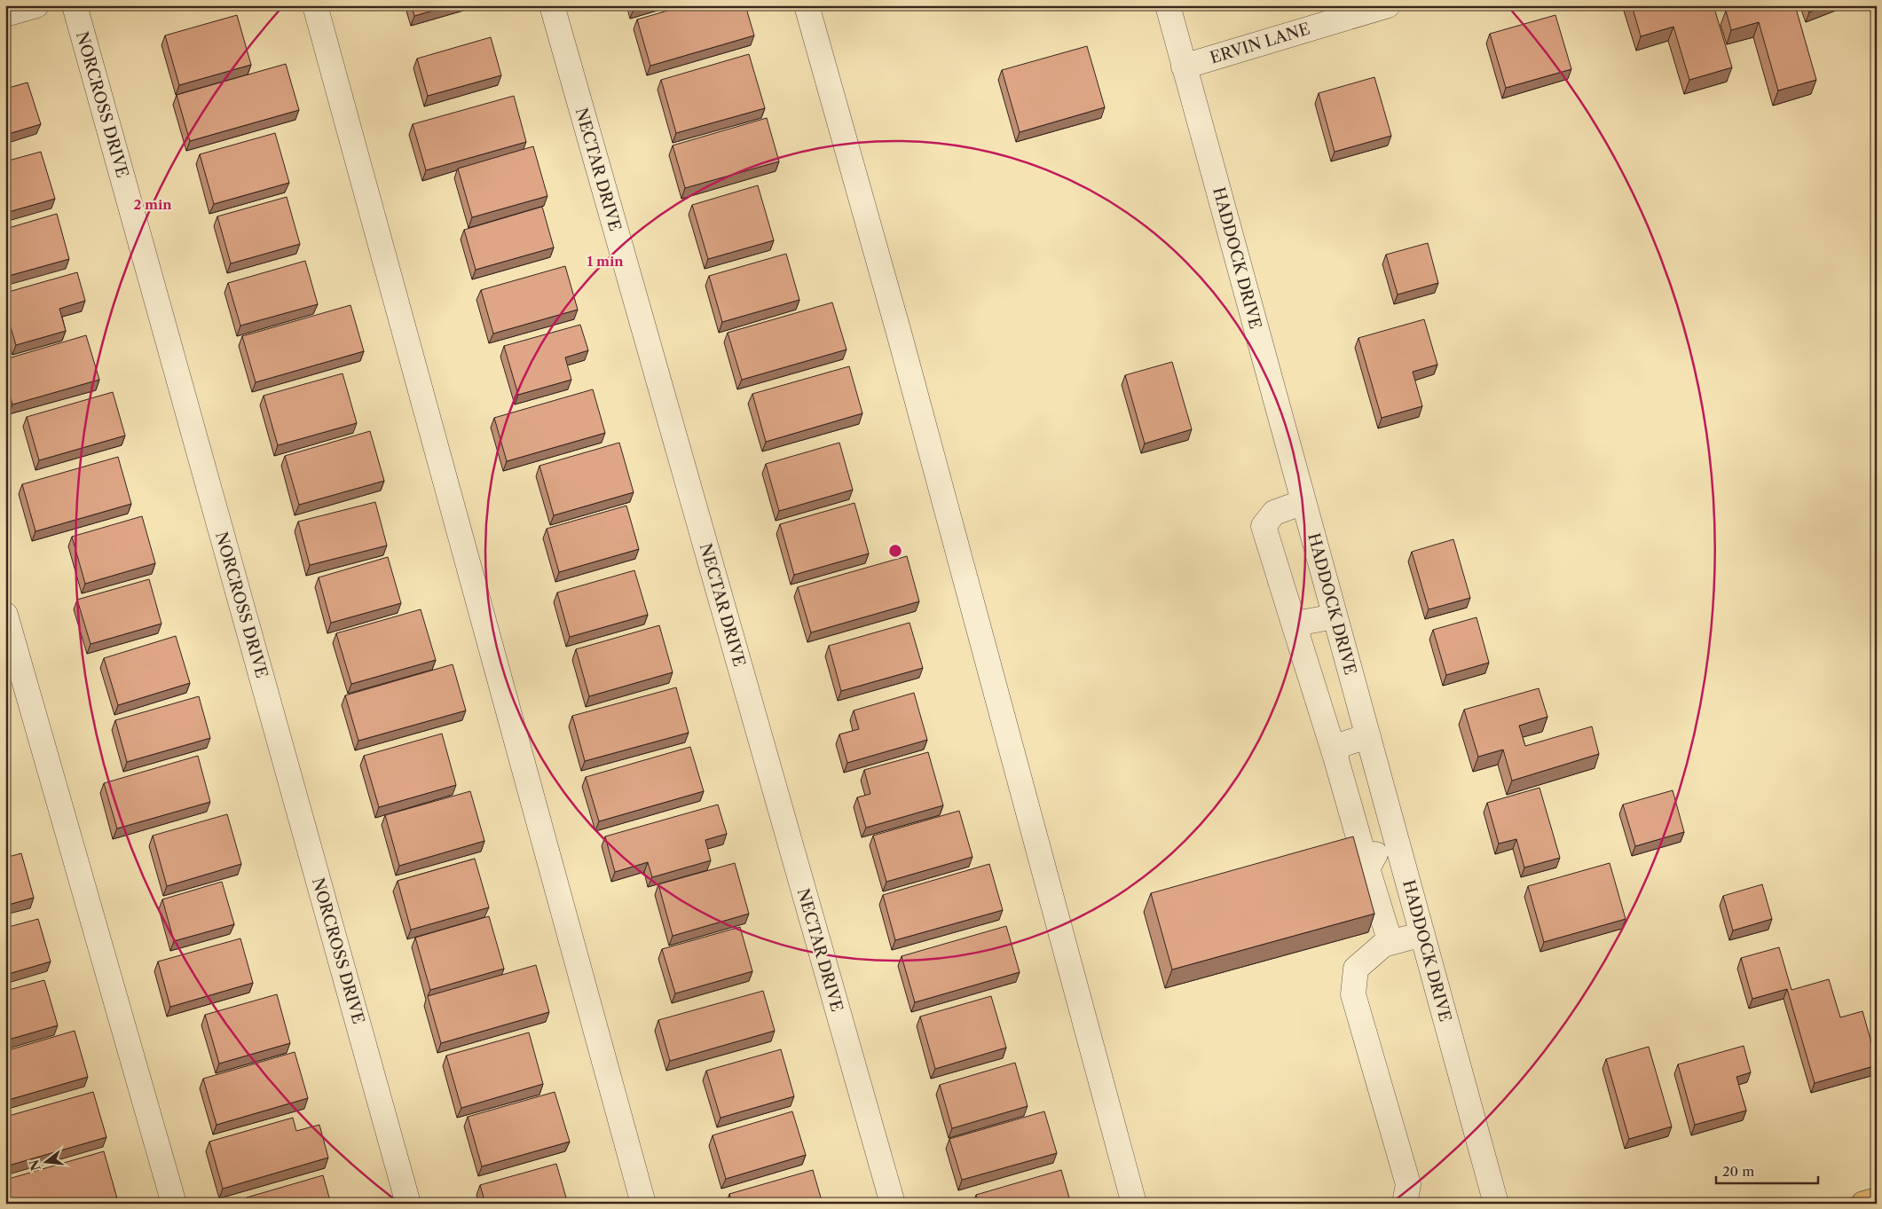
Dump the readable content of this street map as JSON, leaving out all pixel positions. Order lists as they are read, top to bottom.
{
  "streets": {
    "street": [
      "ERVIN LANE",
      "NORCROSS DRIVE",
      "NECTAR DRIVE",
      "HADDOCK DRIVE"
    ]
  },
  "crossings": [
    ["ERVIN LANE", "HADDOCK DRIVE"]
  ],
  "scale_bar": "20 m",
  "north": "left",
  "rings": ["2 min", "1 min"]
}
